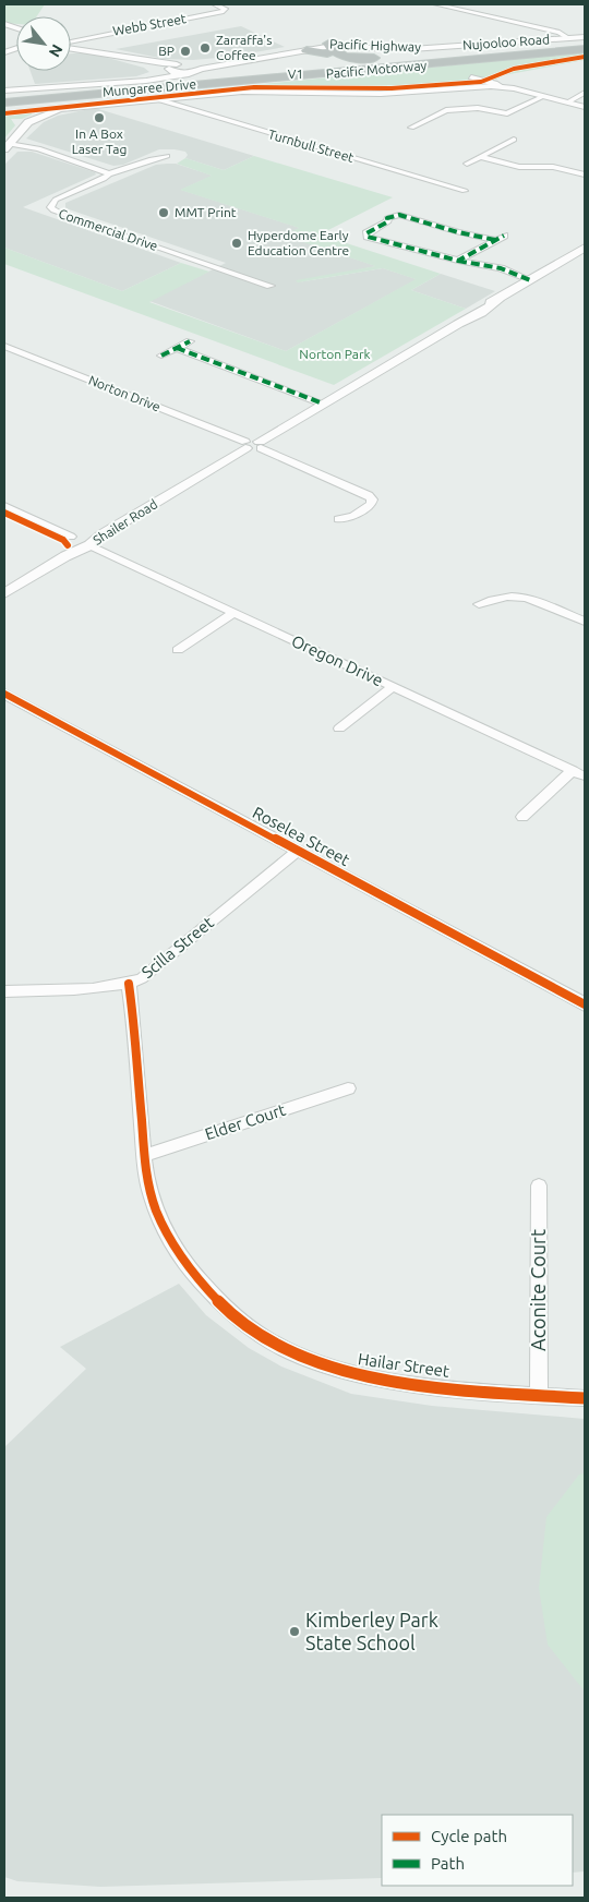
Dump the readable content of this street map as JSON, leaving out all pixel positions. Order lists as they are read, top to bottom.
{
  "streets": {
    "highway": ["Pacific Motorway"],
    "street": [
      "Webb Street",
      "Nujooloo Road",
      "Pacific Highway",
      "Mungaree Drive",
      "Turnbull Street",
      "Commercial Drive",
      "Norton Drive",
      "Shailer Road",
      "Oregon Drive",
      "Roselea Street",
      "Scilla Street",
      "Elder Court",
      "Aconite Court",
      "Hailar Street"
    ],
    "cycle path": ["V1"]
  },
  "crossings": [
    ["Nujooloo Road", "Pacific Highway"],
    ["Nujooloo Road", "Pacific Motorway"],
    ["Mungaree Drive", "Turnbull Street"],
    ["Norton Drive", "Shailer Road"],
    ["Shailer Road", "Oregon Drive"],
    ["Roselea Street", "Scilla Street"],
    ["Scilla Street", "Hailar Street"],
    ["Elder Court", "Hailar Street"],
    ["Aconite Court", "Hailar Street"]
  ],
  "parks": ["Norton Park"],
  "places": [
    "Zarraffa's Coffee",
    "BP",
    "In A Box Laser Tag",
    "MMT Print",
    "Hyperdome Early Education Centre",
    "Kimberley Park State School"
  ],
  "legend": ["Cycle path", "Path"],
  "north": "bottom right"
}
